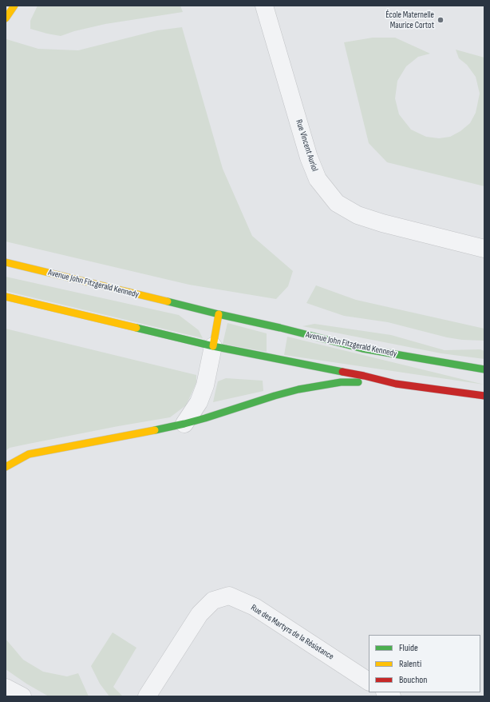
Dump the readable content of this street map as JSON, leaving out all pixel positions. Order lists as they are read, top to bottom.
{
  "streets": {
    "main road": ["Avenue John Fitzgerald Kennedy"],
    "street": ["Rue Vincent Auriol", "Rue des Martyrs de la Résistance"]
  },
  "places": ["École Maternelle Maurice Cortot"],
  "legend": ["Fluide", "Ralenti", "Bouchon"]
}
